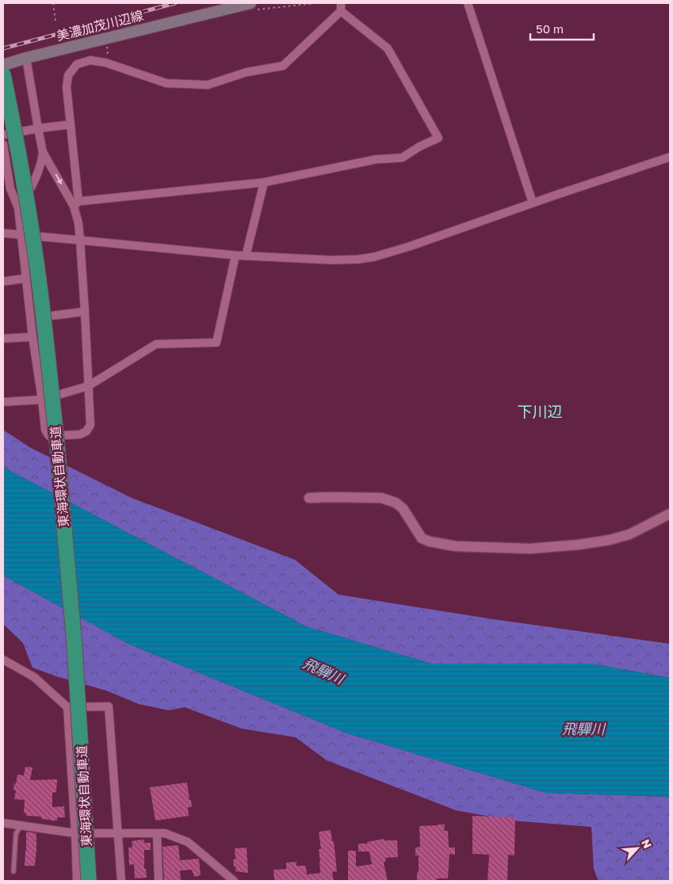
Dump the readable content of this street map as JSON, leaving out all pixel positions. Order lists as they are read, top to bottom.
{
  "streets": {
    "highway": ["東海環状自動車道"],
    "main road": ["美濃加茂川辺線"]
  },
  "districts": ["下川辺"],
  "water": ["飛騨川", "飛驒川"],
  "scale_bar": "50 m",
  "north": "top right"
}
